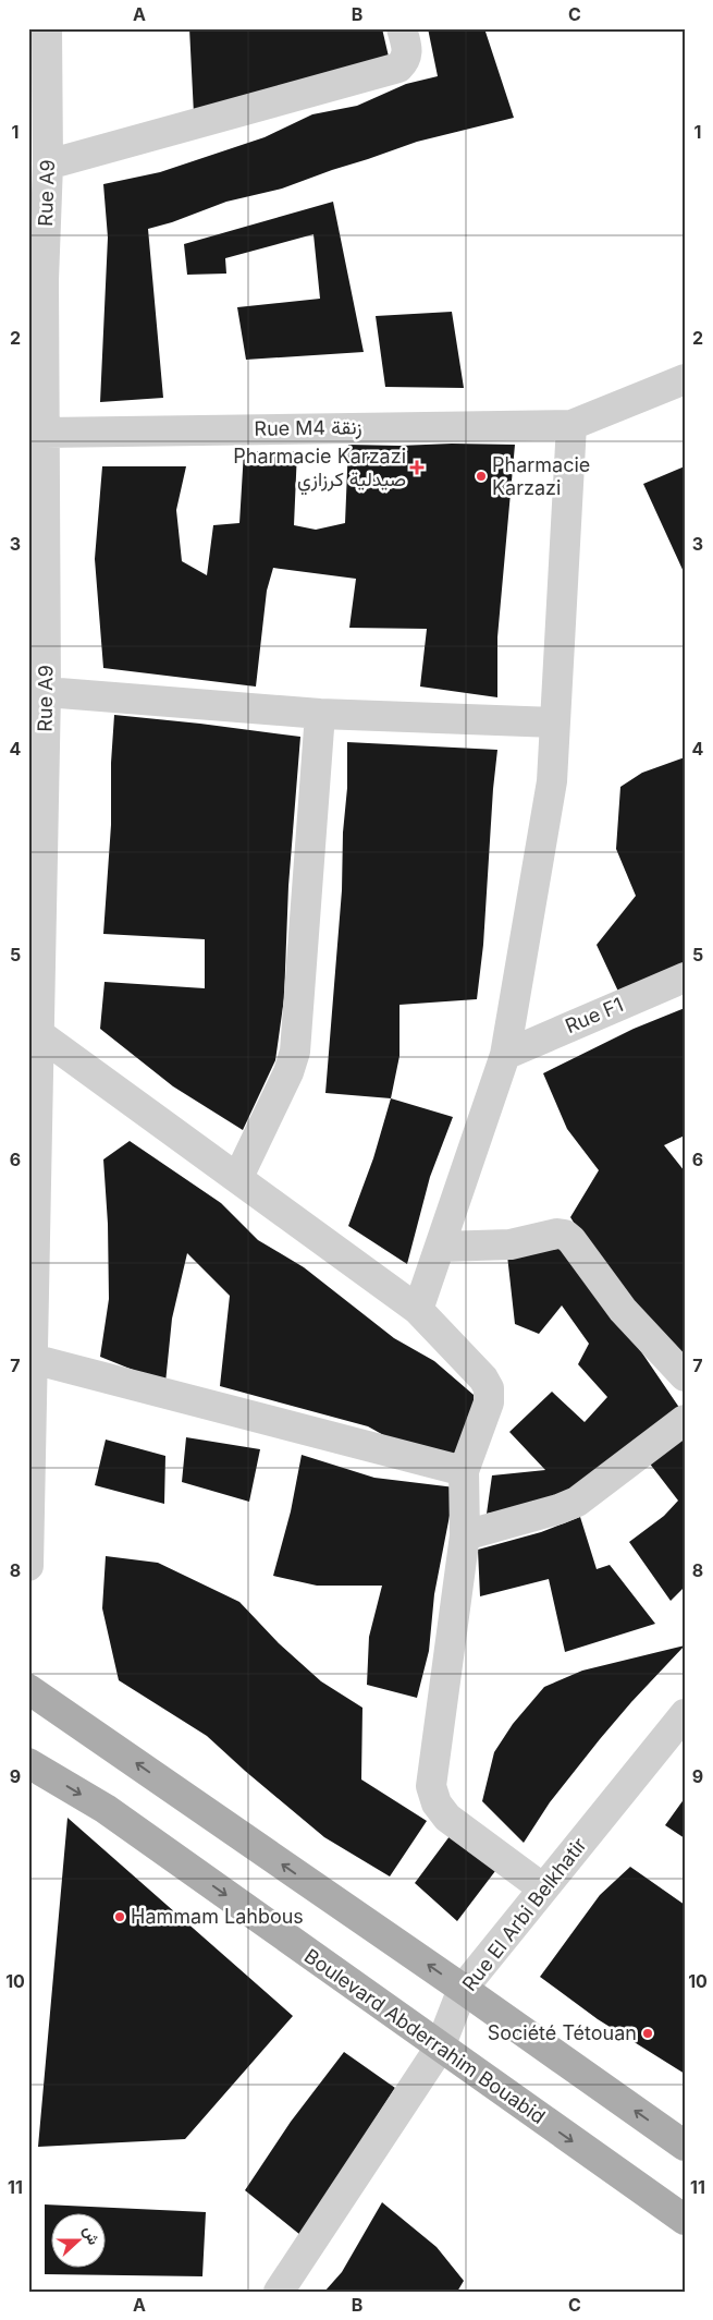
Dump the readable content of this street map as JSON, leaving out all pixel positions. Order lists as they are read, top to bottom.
{
  "streets": {
    "main road": ["Boulevard Abderrahim Bouabid"],
    "street": [
      "Rue A9",
      "Rue M4 زنقة",
      "Rue F1",
      "Rue El Arbi Belkhatir"
    ]
  },
  "crossings": [
    ["Rue A9", "Rue M4 زنقة"],
    ["Rue El Arbi Belkhatir", "Boulevard Abderrahim Bouabid"]
  ],
  "places": {
    "health": ["Pharmacie Karzazi صيدلية كرزازي"],
    "other": ["Pharmacie Karzazi", "Hammam Lahbous", "Société Tétouan"]
  },
  "north": "right",
  "grid": {
    "columns": ["A", "B", "C"],
    "rows": [
      "1",
      "2",
      "3",
      "4",
      "5",
      "6",
      "7",
      "8",
      "9",
      "10",
      "11"
    ]
  }
}
